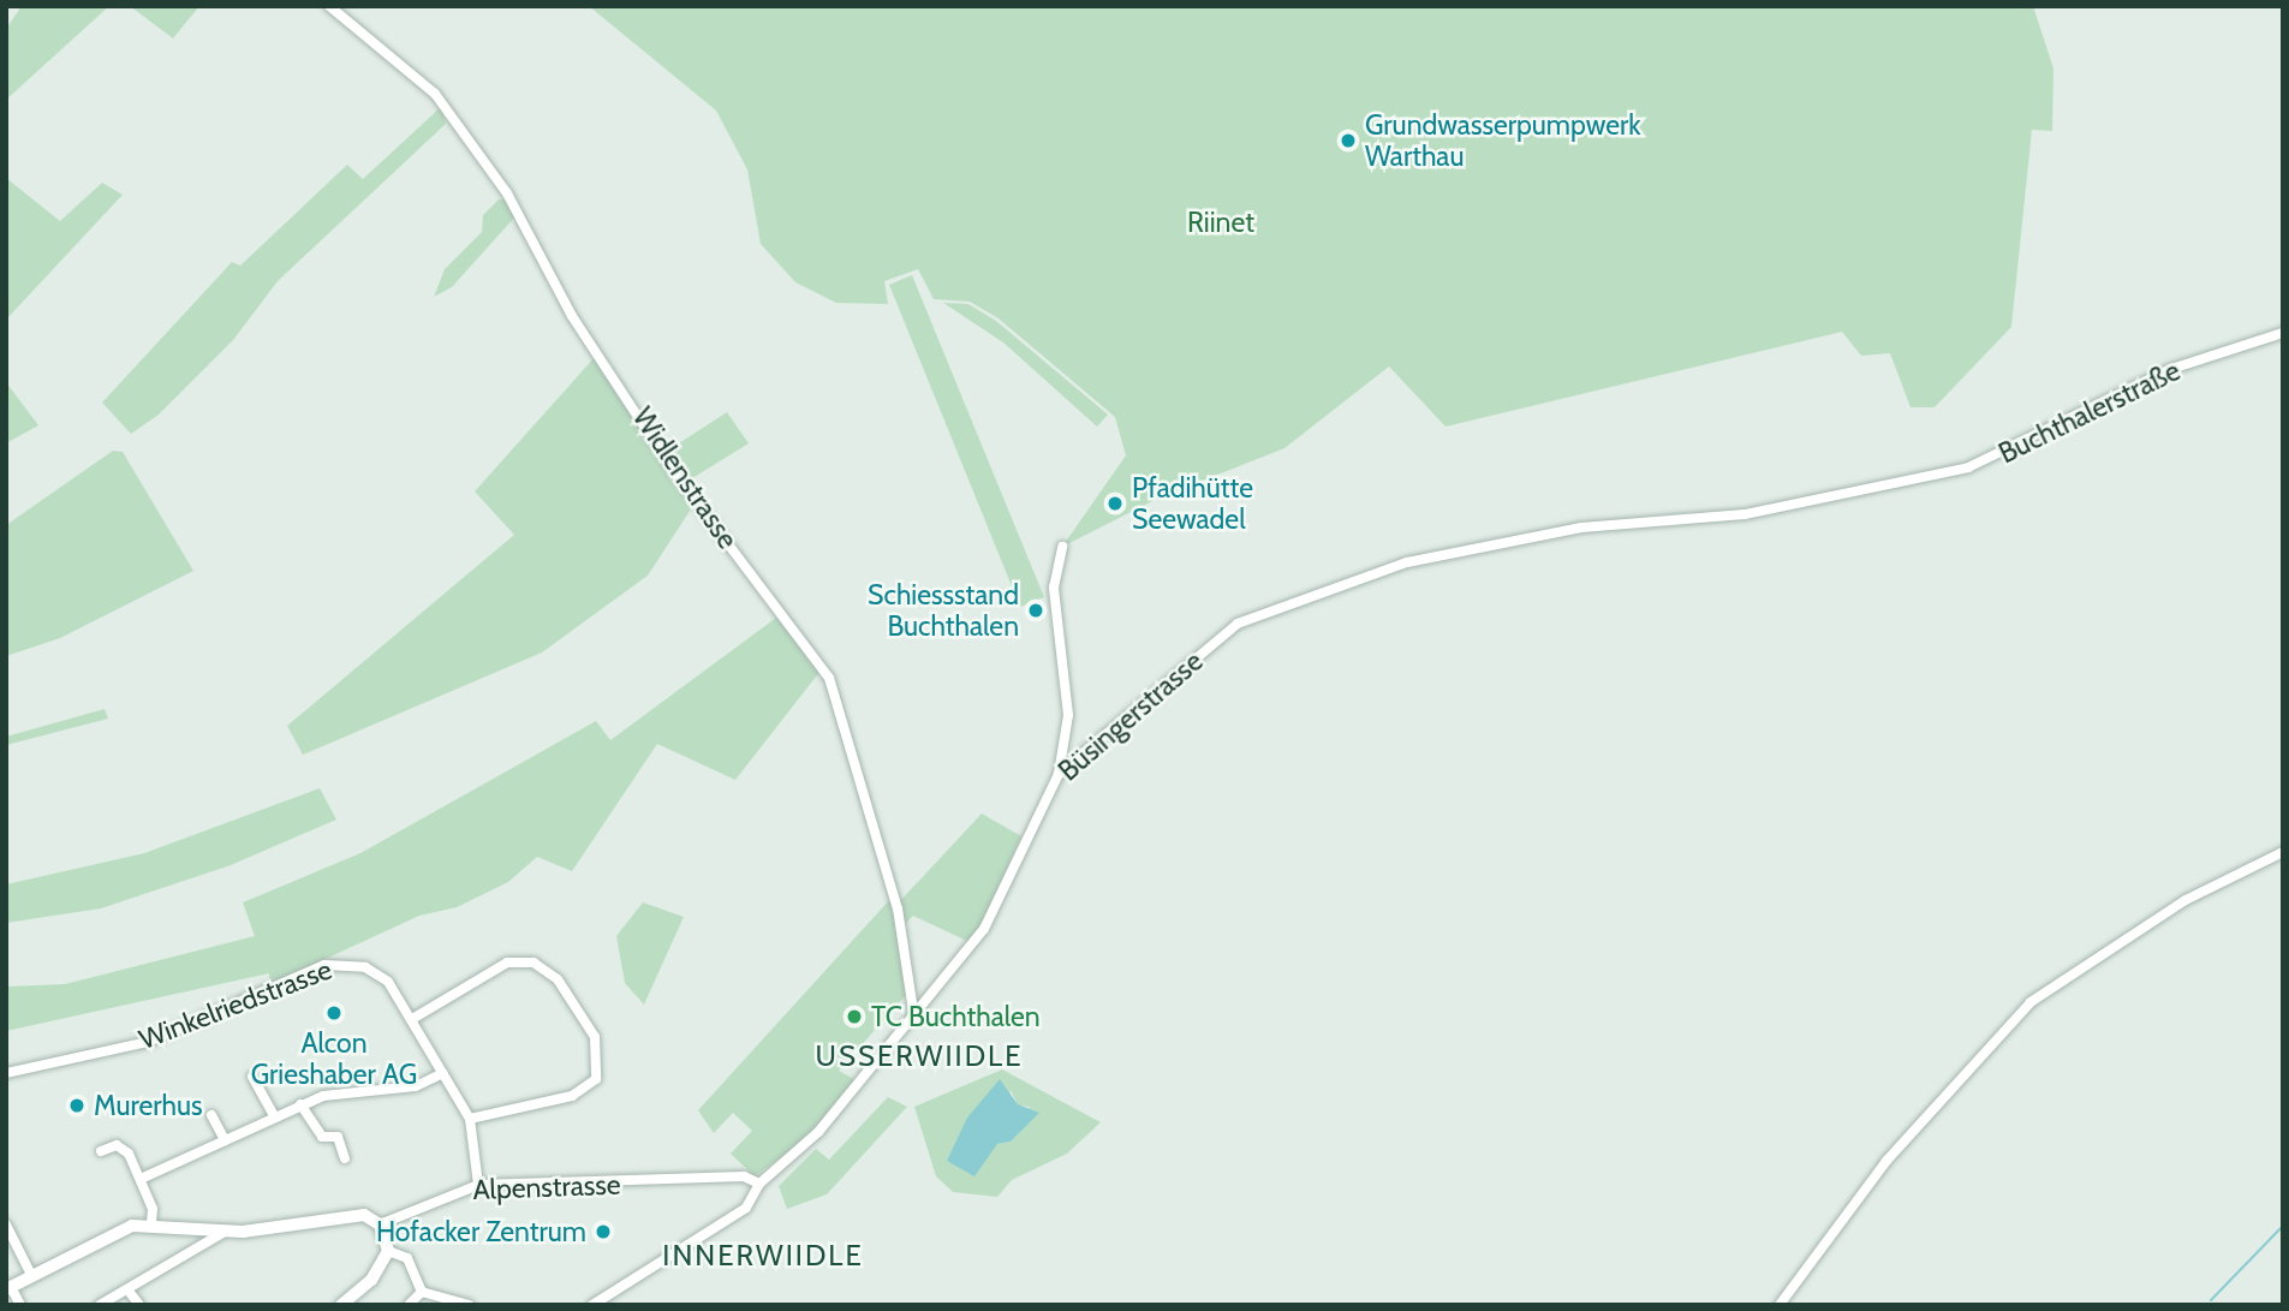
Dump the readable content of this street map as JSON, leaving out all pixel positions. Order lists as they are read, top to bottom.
{
  "streets": {
    "street": [
      "Buchthalerstraße",
      "Widlenstrasse",
      "Büsingerstrasse",
      "Winkelriedstrasse",
      "Alpenstrasse"
    ]
  },
  "crossings": [
    ["Buchthalerstraße", "Büsingerstrasse"],
    ["Widlenstrasse", "Büsingerstrasse"],
    ["Büsingerstrasse", "Alpenstrasse"],
    ["Winkelriedstrasse", "Alpenstrasse"]
  ],
  "districts": ["USSERWIIDLE", "INNERWIIDLE"],
  "parks": ["Riinet"],
  "places": [
    "Grundwasserpumpwerk Warthau",
    "Pfadihütte Seewadel",
    "Schiessstand Buchthalen",
    "Alcon Grieshaber AG",
    "TC Buchthalen",
    "Murerhus",
    "Hofacker Zentrum"
  ]
}
